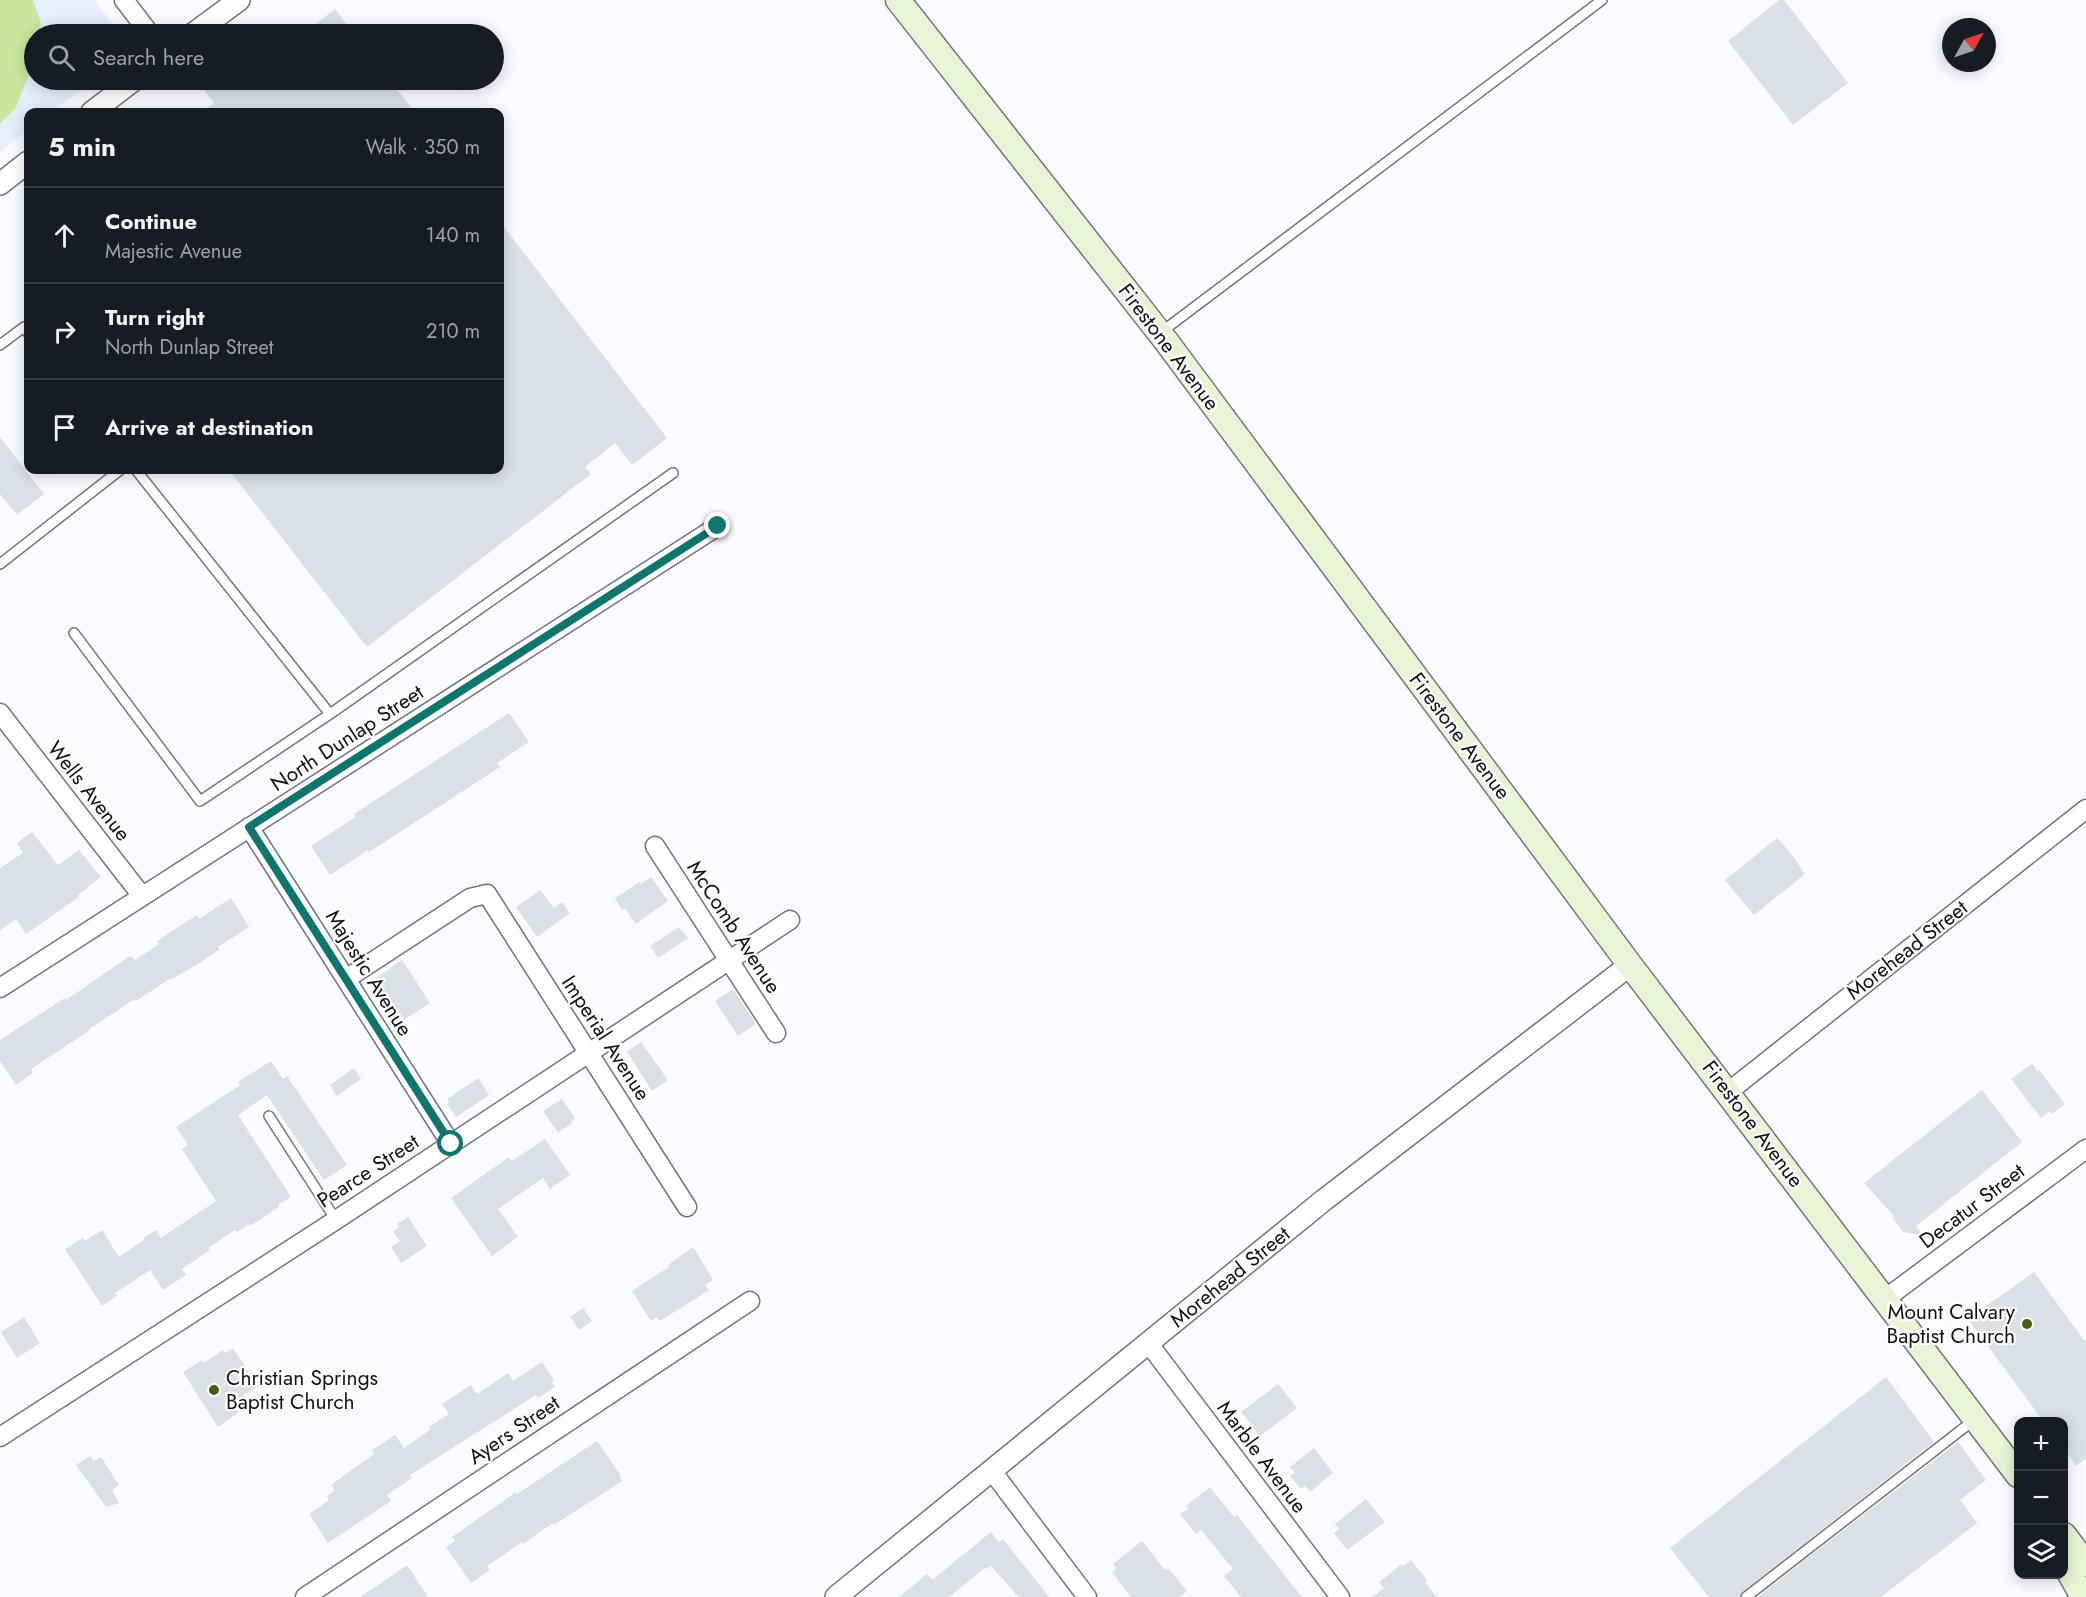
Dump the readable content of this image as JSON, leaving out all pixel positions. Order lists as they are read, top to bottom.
{
  "streets": {
    "main road": ["Firestone Avenue"],
    "street": [
      "North Dunlap Street",
      "Wells Avenue",
      "McComb Avenue",
      "Morehead Street",
      "Majestic Avenue",
      "Imperial Avenue",
      "Pearce Street",
      "Decatur Street",
      "Ayers Street",
      "Marble Avenue"
    ]
  },
  "crossings": [
    ["Firestone Avenue", "Morehead Street"],
    ["Firestone Avenue", "Decatur Street"],
    ["North Dunlap Street", "Wells Avenue"],
    ["North Dunlap Street", "Majestic Avenue"],
    ["McComb Avenue", "Pearce Street"],
    ["Morehead Street", "Marble Avenue"],
    ["Majestic Avenue", "Imperial Avenue"],
    ["Majestic Avenue", "Pearce Street"],
    ["Imperial Avenue", "Pearce Street"]
  ],
  "places": ["Mount Calvary Baptist Church", "Christian Springs Baptist Church"],
  "north": "top right",
  "page": {
    "search": "Search here",
    "heading": ["5 min", "Walk · 350 m"],
    "list": [
      ["Continue", "Majestic Avenue", "140 m"],
      ["Turn right", "North Dunlap Street", "210 m"],
      "Arrive at destination"
    ],
    "map_buttons": ["+", "−"]
  }
}
